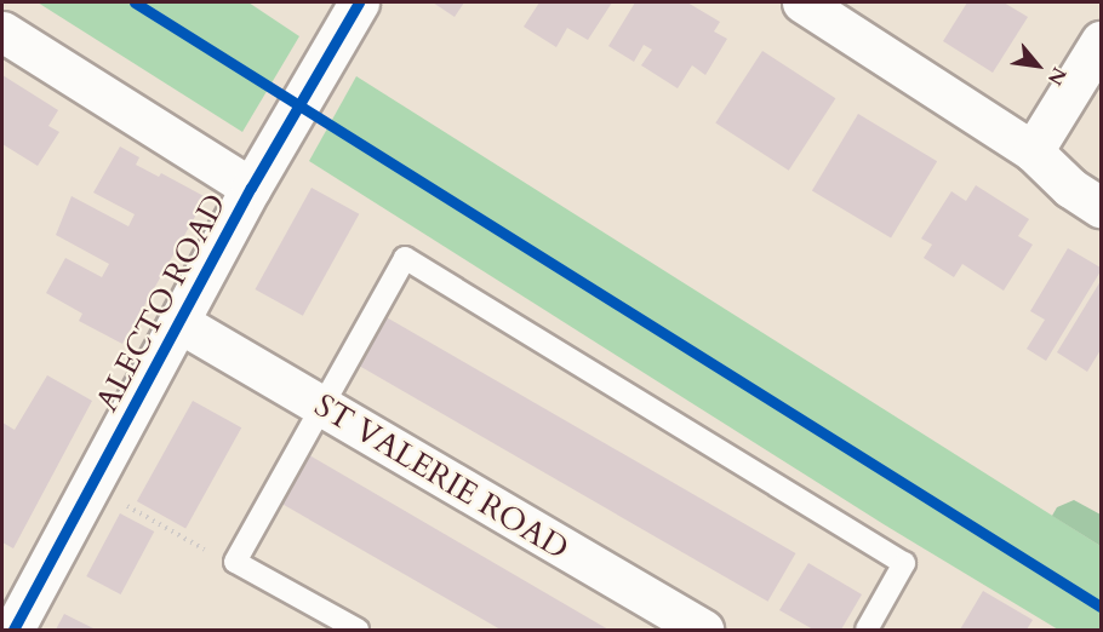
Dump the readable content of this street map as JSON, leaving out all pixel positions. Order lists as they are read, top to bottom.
{
  "streets": {
    "street": ["ALECTO ROAD", "ST VALERIE ROAD"]
  },
  "crossings": [
    ["ALECTO ROAD", "ST VALERIE ROAD"]
  ],
  "north": "bottom right"
}
